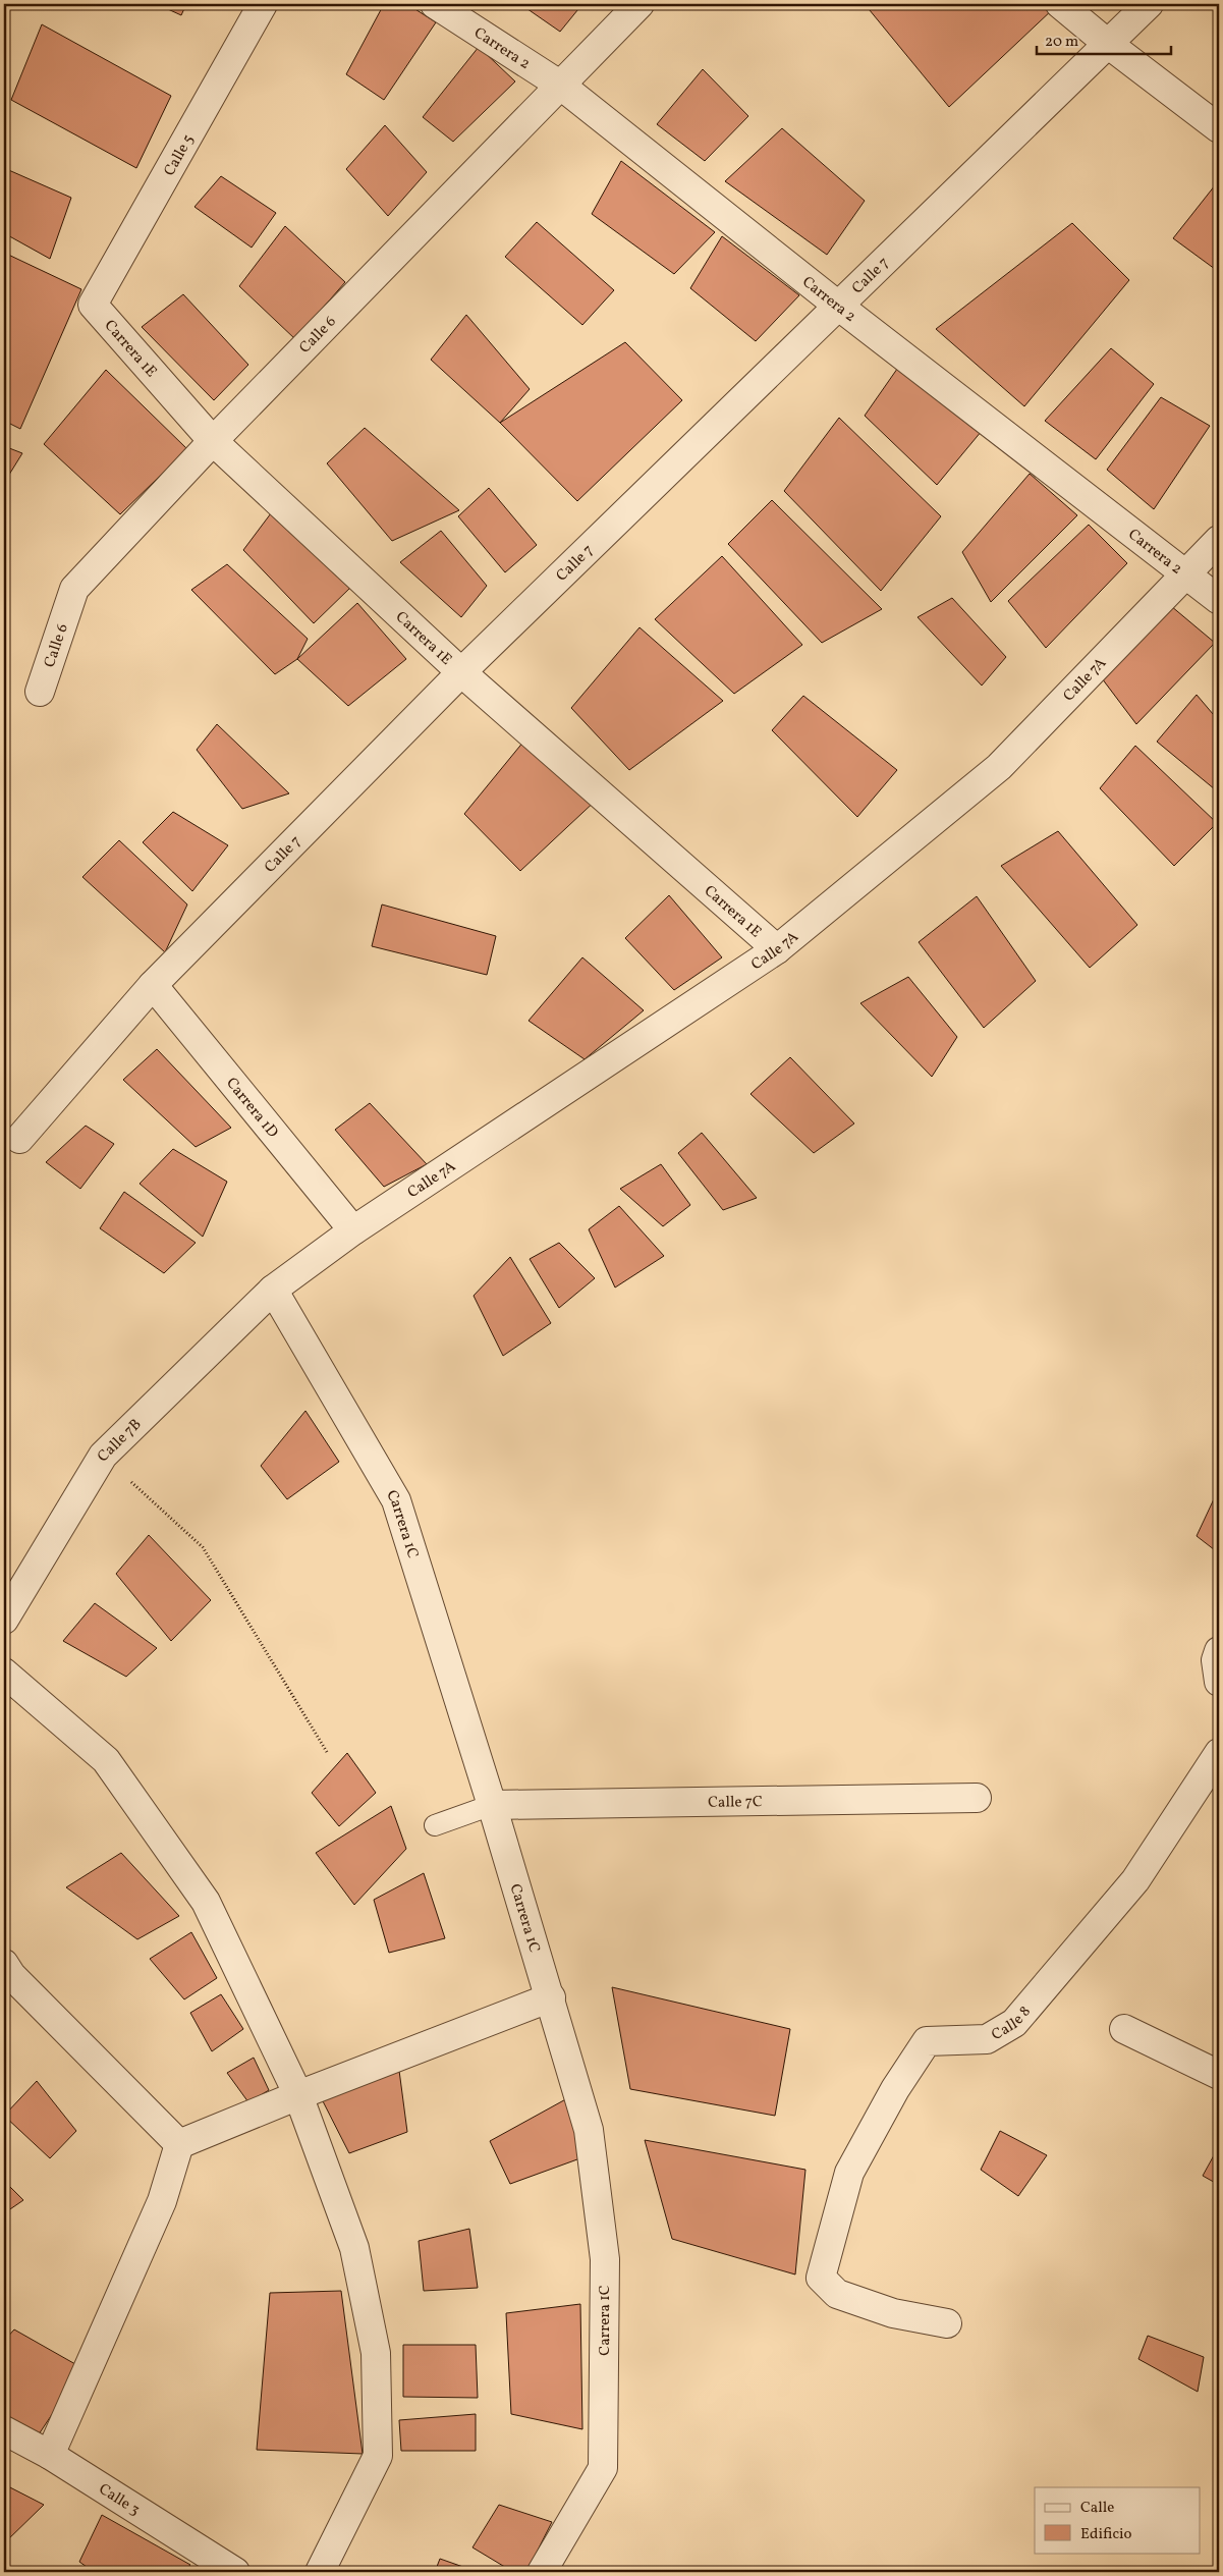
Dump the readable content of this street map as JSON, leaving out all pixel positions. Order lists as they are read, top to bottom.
{
  "streets": {
    "street": [
      "Carrera 2",
      "Calle 5",
      "Calle 7",
      "Calle 6",
      "Carrera 1E",
      "Calle 7A",
      "Carrera 1D",
      "Calle 7B",
      "Carrera 1C",
      "Calle 7C",
      "Calle 8",
      "Calle 3"
    ]
  },
  "crossings": [
    ["Carrera 2", "Calle 7"],
    ["Carrera 2", "Calle 6"],
    ["Carrera 2", "Calle 7A"],
    ["Calle 5", "Carrera 1E"],
    ["Calle 7", "Carrera 1E"],
    ["Calle 7", "Carrera 1D"],
    ["Calle 6", "Carrera 1E"],
    ["Carrera 1E", "Calle 7A"],
    ["Calle 7A", "Carrera 1D"],
    ["Calle 7A", "Calle 7B"],
    ["Calle 7A", "Carrera 1C"],
    ["Calle 7B", "Carrera 1C"],
    ["Carrera 1C", "Calle 7C"]
  ],
  "legend": ["Calle", "Edificio"],
  "scale_bar": "20 m"
}
